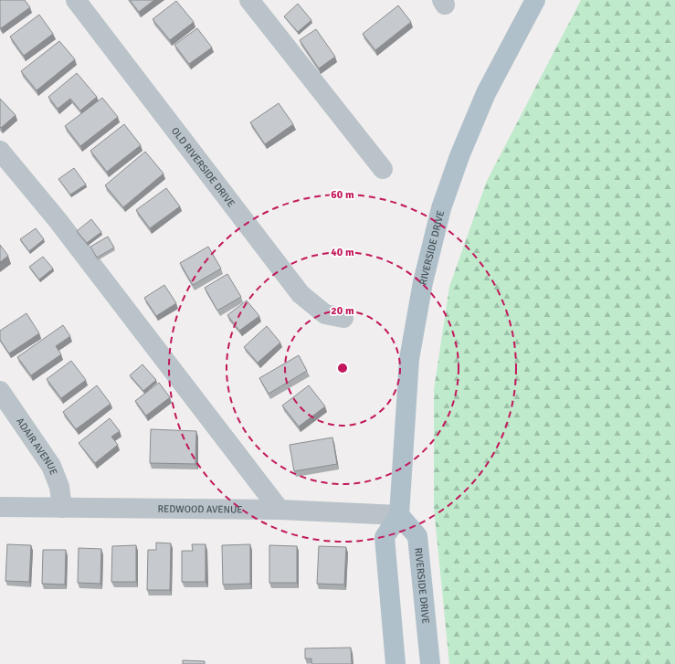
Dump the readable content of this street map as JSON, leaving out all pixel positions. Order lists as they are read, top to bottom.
{
  "streets": {
    "main road": ["RIVERSIDE DRIVE"],
    "street": ["OLD RIVERSIDE DRIVE", "ADAIR AVENUE", "REDWOOD AVENUE"]
  },
  "crossings": [
    ["RIVERSIDE DRIVE", "REDWOOD AVENUE"],
    ["ADAIR AVENUE", "REDWOOD AVENUE"]
  ],
  "rings": ["60 m", "40 m", "20 m"]
}
